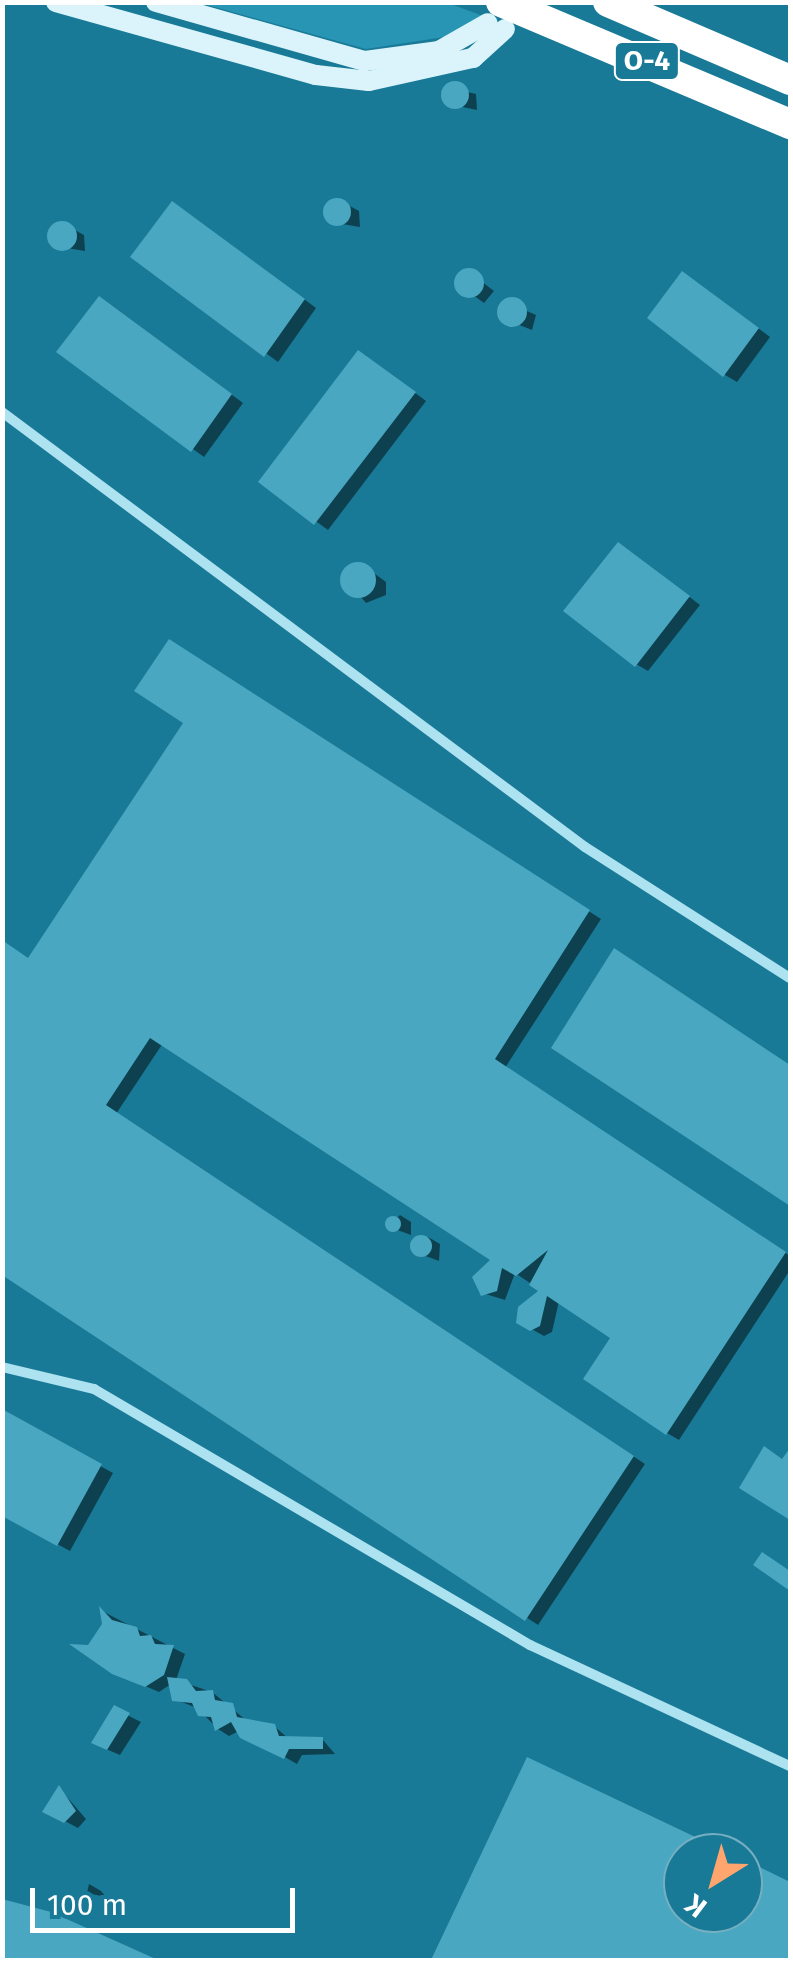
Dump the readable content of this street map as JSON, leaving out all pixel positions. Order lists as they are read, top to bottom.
{
  "streets": {
    "highway": ["O-4"]
  },
  "scale_bar": "100 m",
  "north": "bottom left"
}
